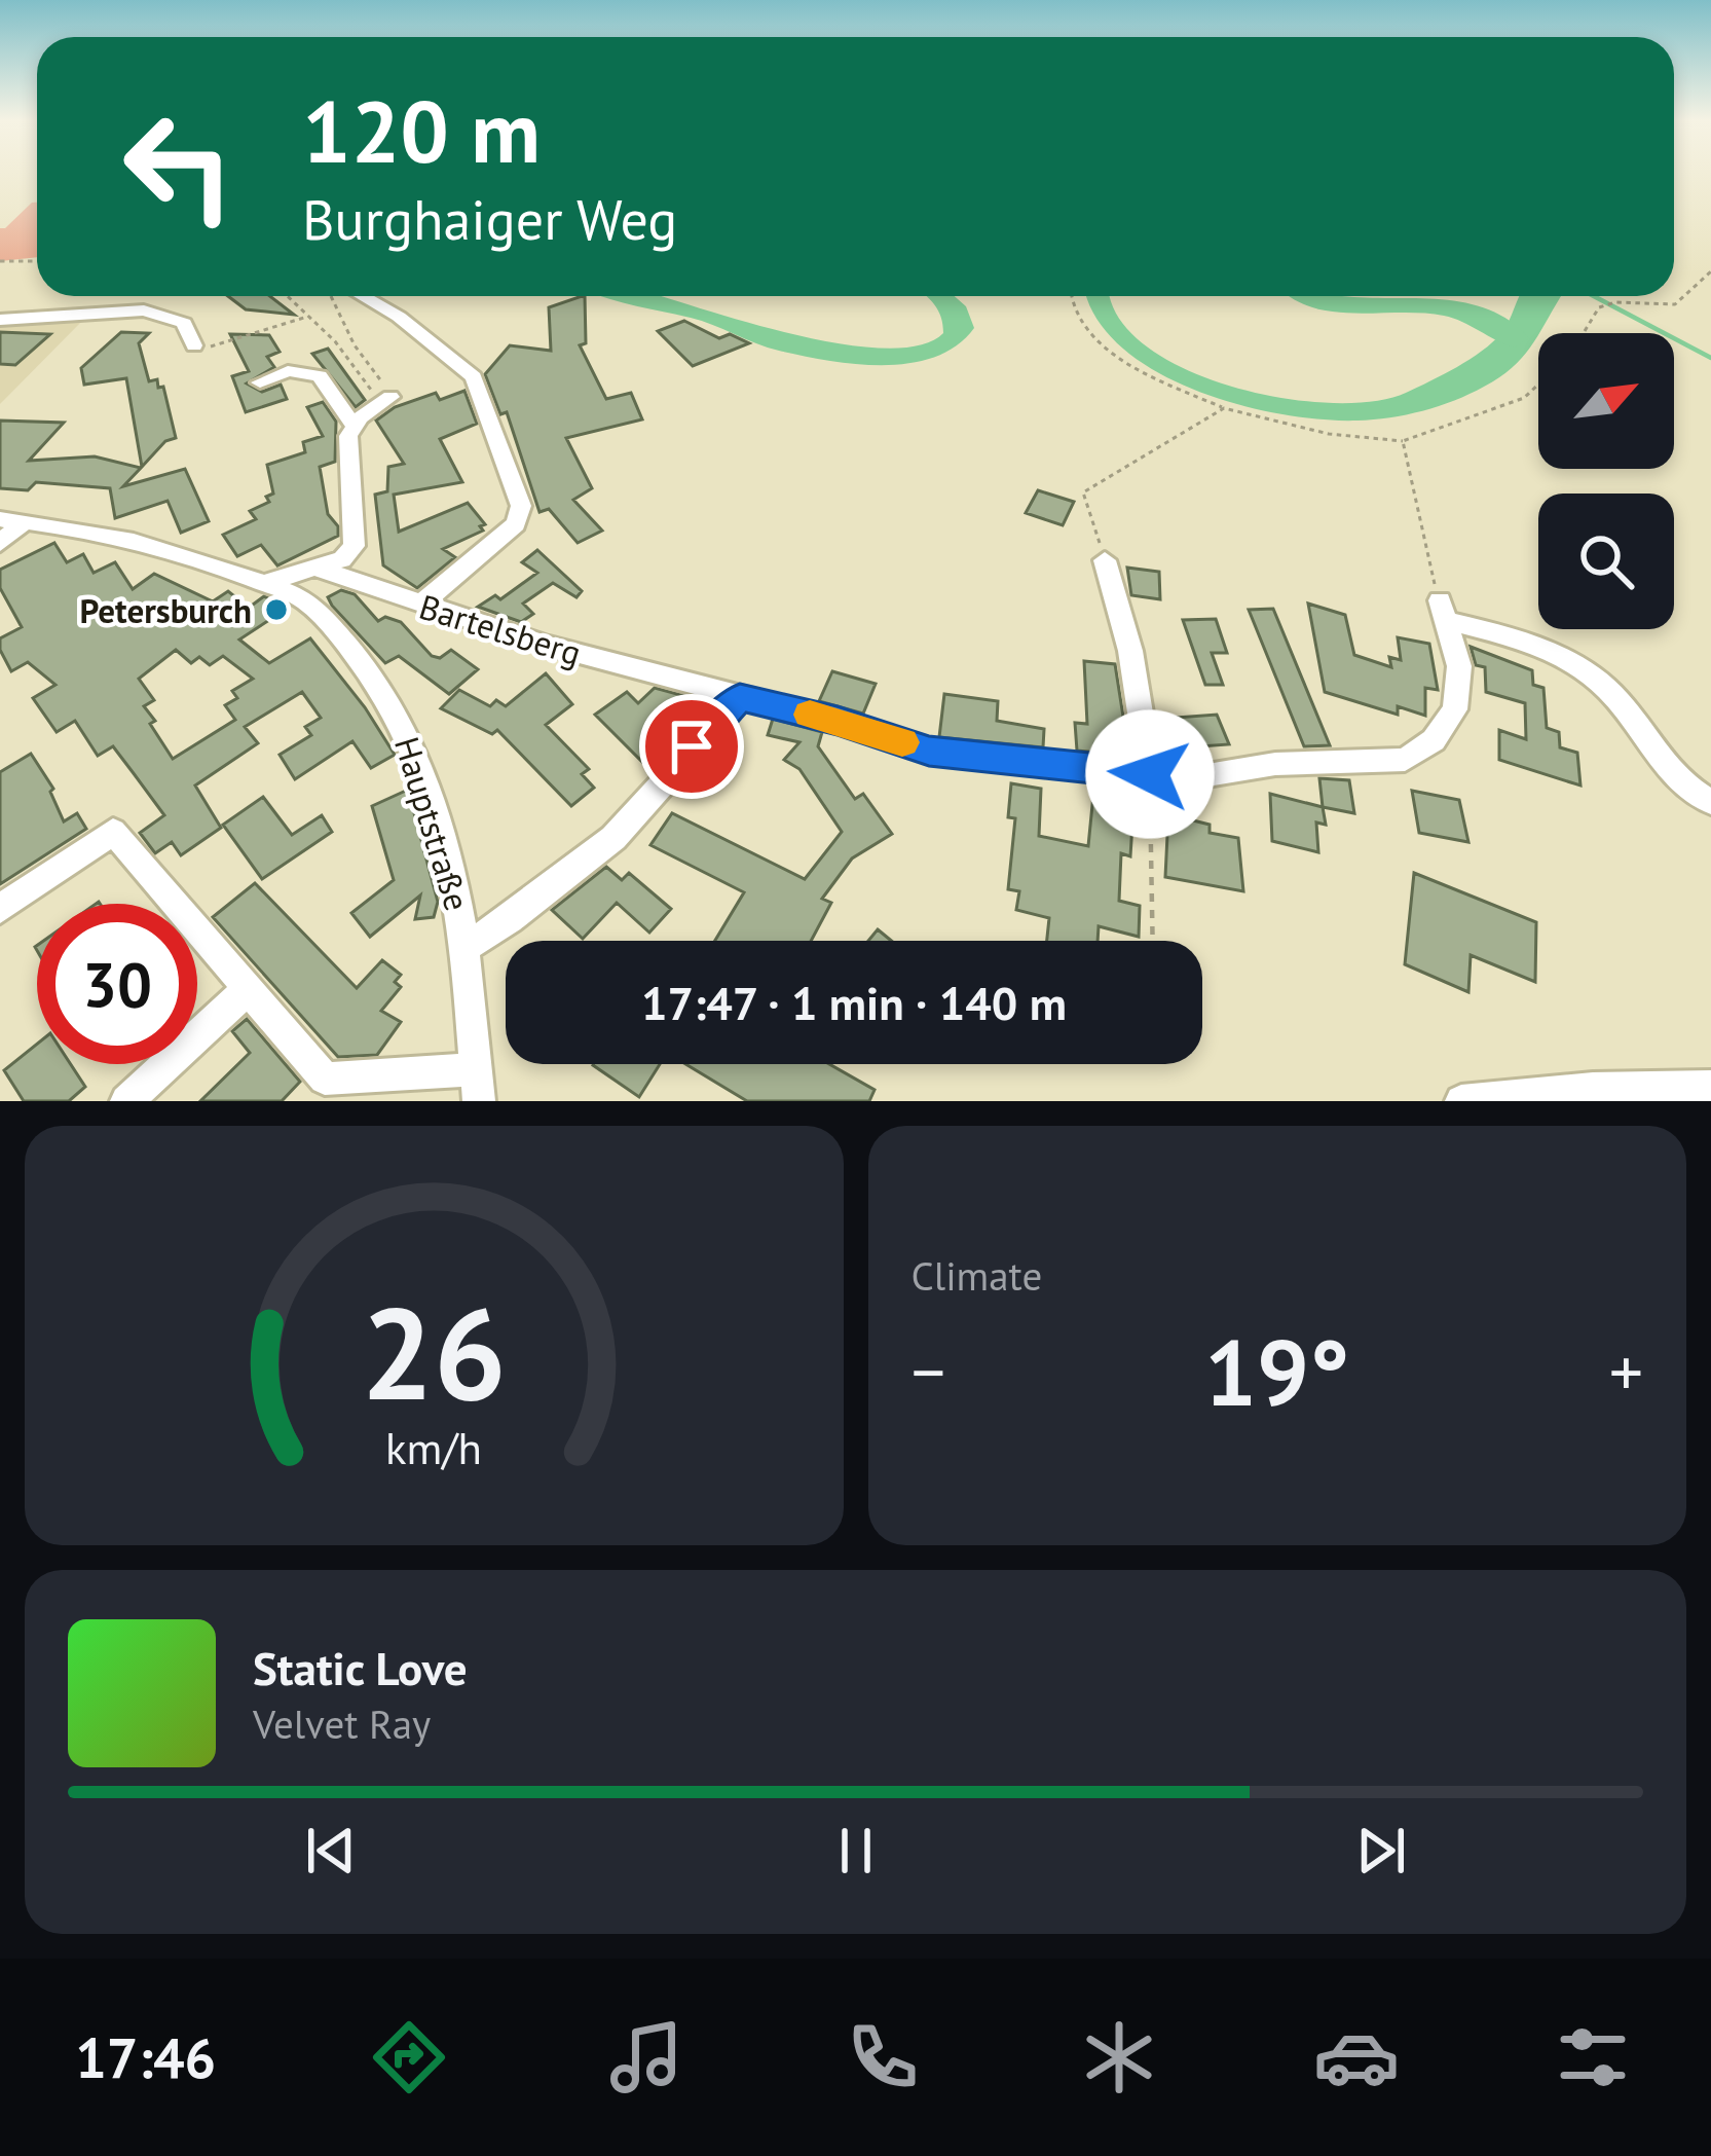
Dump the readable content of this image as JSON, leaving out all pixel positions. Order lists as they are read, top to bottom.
{
  "streets": {
    "street": ["Bartelsberg", "Hauptstraße"]
  },
  "places": ["Petersburch"],
  "north": "top right",
  "page": {
    "turn": ["120 m", "Burghaiger Weg"],
    "limit": "30",
    "trip": "17:47 · 1 min · 140 m",
    "tile": "Climate",
    "heat": ["−", "19°", "+"],
    "song": ["Static Love", "Velvet Ray"],
    "tabs": "17:46",
    "gauge": ["26", "km/h"]
  }
}
